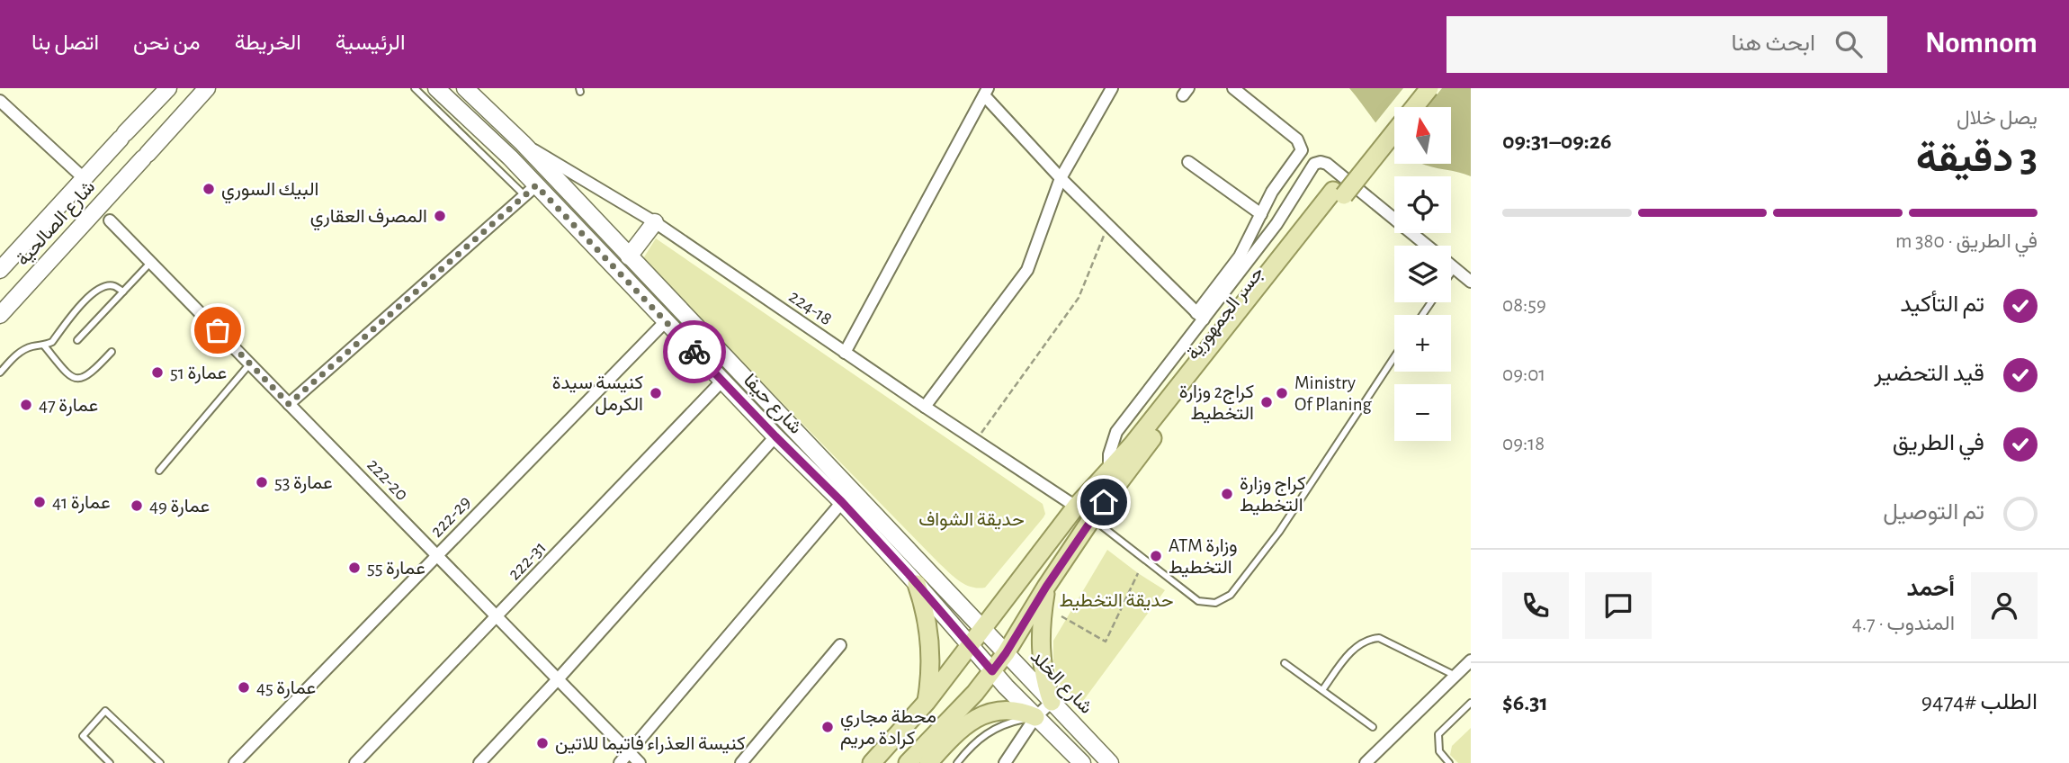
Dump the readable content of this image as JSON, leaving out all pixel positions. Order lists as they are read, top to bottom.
{
  "streets": {
    "main road": [
      "شارع الصالحية",
      "جسر الجمهورية",
      "شارع حيفا",
      "شارع الخلد"
    ],
    "street": [
      "224-18",
      "222-20",
      "222-29",
      "222-31"
    ]
  },
  "crossings": [
    ["224-18", "شارع حيفا"],
    ["شارع حيفا", "222-29"],
    ["شارع حيفا", "222-31"],
    ["شارع حيفا", "شارع الخلد"],
    ["222-20", "222-29"],
    ["222-20", "222-31"]
  ],
  "parks": ["حديقة الشواف", "حديقة التخطيط"],
  "places": [
    "البيك السوري",
    "المصرف العقاري",
    "عمارة 51",
    "كنيسة سيدة الكرمل",
    "Ministry Of Planing",
    "كراج2 وزارة التخطيط",
    "عمارة 47",
    "عمارة 53",
    "كراج وزارة التخطيط",
    "عمارة 41",
    "عمارة 49",
    "ATM وزارة التخطيط",
    "عمارة 55",
    "عمارة 45",
    "محطة مجاري كرادة مريم",
    "كنيسة العذراء فاتيما للاتين"
  ],
  "north": "top",
  "page": {
    "header": "Nomnom",
    "search": "ابحث هنا",
    "nav": [
      "الرئيسية",
      "الخريطة",
      "من نحن",
      "اتصل بنا"
    ],
    "heading": ["3 دقيقة", "يصل خلال", "09:26–09:31"],
    "panel": [
      "أحمد",
      "المندوب · 4.7",
      "الطلب #9474",
      "$6.31"
    ],
    "map_buttons": ["+", "−"],
    "bar": "في الطريق · 380 m",
    "list": [
      ["تم التأكيد", "08:59"],
      ["قيد التحضير", "09:01"],
      ["في الطريق", "09:18"],
      "تم التوصيل"
    ]
  }
}
